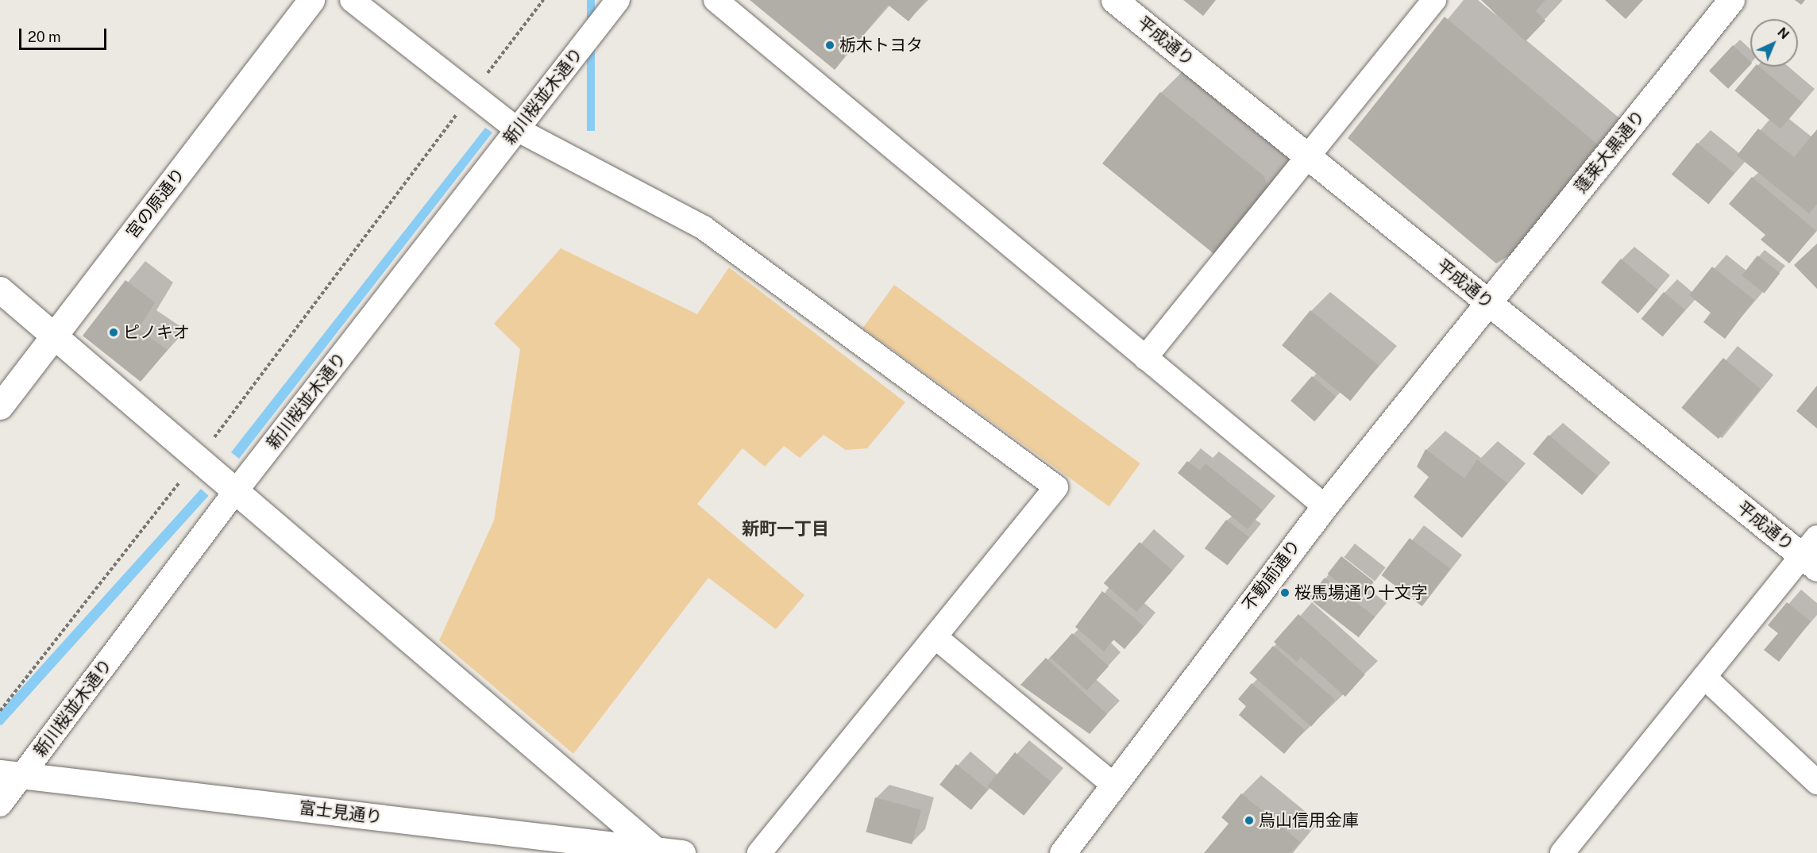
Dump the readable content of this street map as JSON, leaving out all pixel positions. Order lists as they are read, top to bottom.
{
  "streets": {
    "street": [
      "平成通り",
      "新川桜並木通り",
      "蓬莱大黒通り",
      "宮の原通り",
      "不動前通り",
      "富士見通り"
    ]
  },
  "crossings": [
    ["平成通り", "蓬莱大黒通り"],
    ["平成通り", "不動前通り"],
    ["新川桜並木通り", "富士見通り"],
    ["蓬莱大黒通り", "不動前通り"]
  ],
  "districts": ["新町一丁目"],
  "places": [
    "栃木トヨタ",
    "ピノキオ",
    "桜馬場通り十文字",
    "烏山信用金庫"
  ],
  "scale_bar": "20 m",
  "north": "top right"
}
